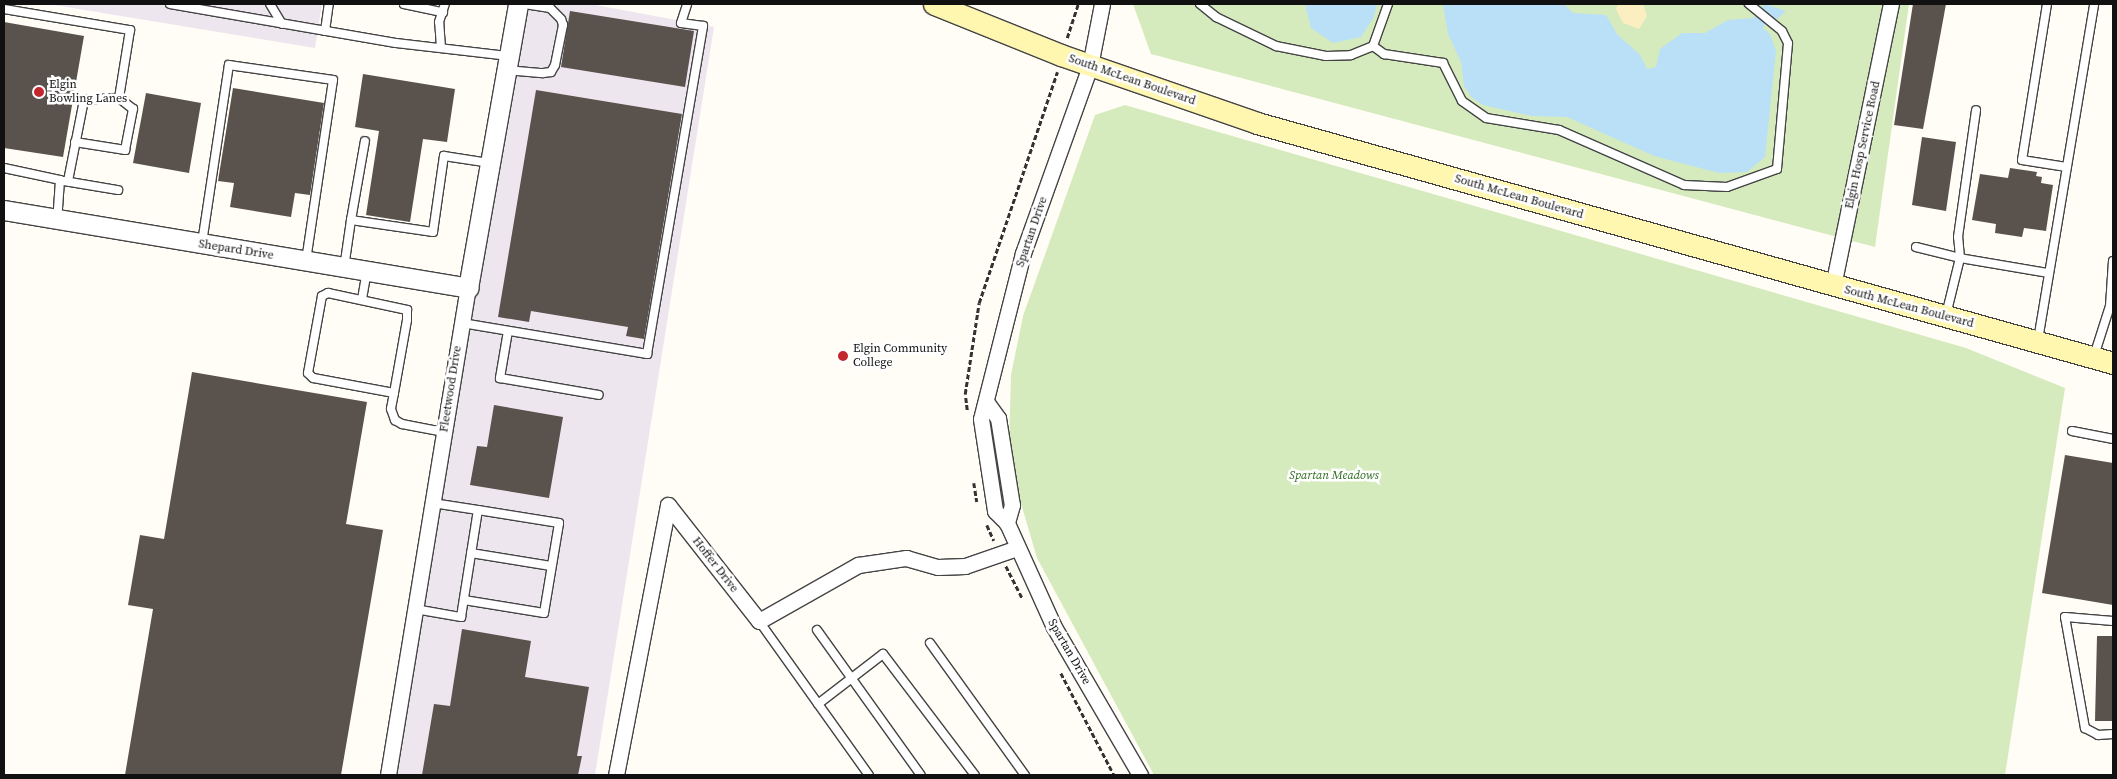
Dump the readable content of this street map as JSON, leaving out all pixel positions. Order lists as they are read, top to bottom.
{
  "streets": {
    "main road": ["South McLean Boulevard"],
    "street": [
      "Elgin Hosp Service Road",
      "Spartan Drive",
      "Shepard Drive",
      "Fleetwood Drive",
      "Hoffer Drive"
    ]
  },
  "crossings": [
    ["South McLean Boulevard", "Elgin Hosp Service Road"],
    ["South McLean Boulevard", "Spartan Drive"],
    ["Shepard Drive", "Fleetwood Drive"]
  ],
  "parks": ["Spartan Meadows"],
  "places": ["Elgin Bowling Lanes", "Elgin Community College"]
}
